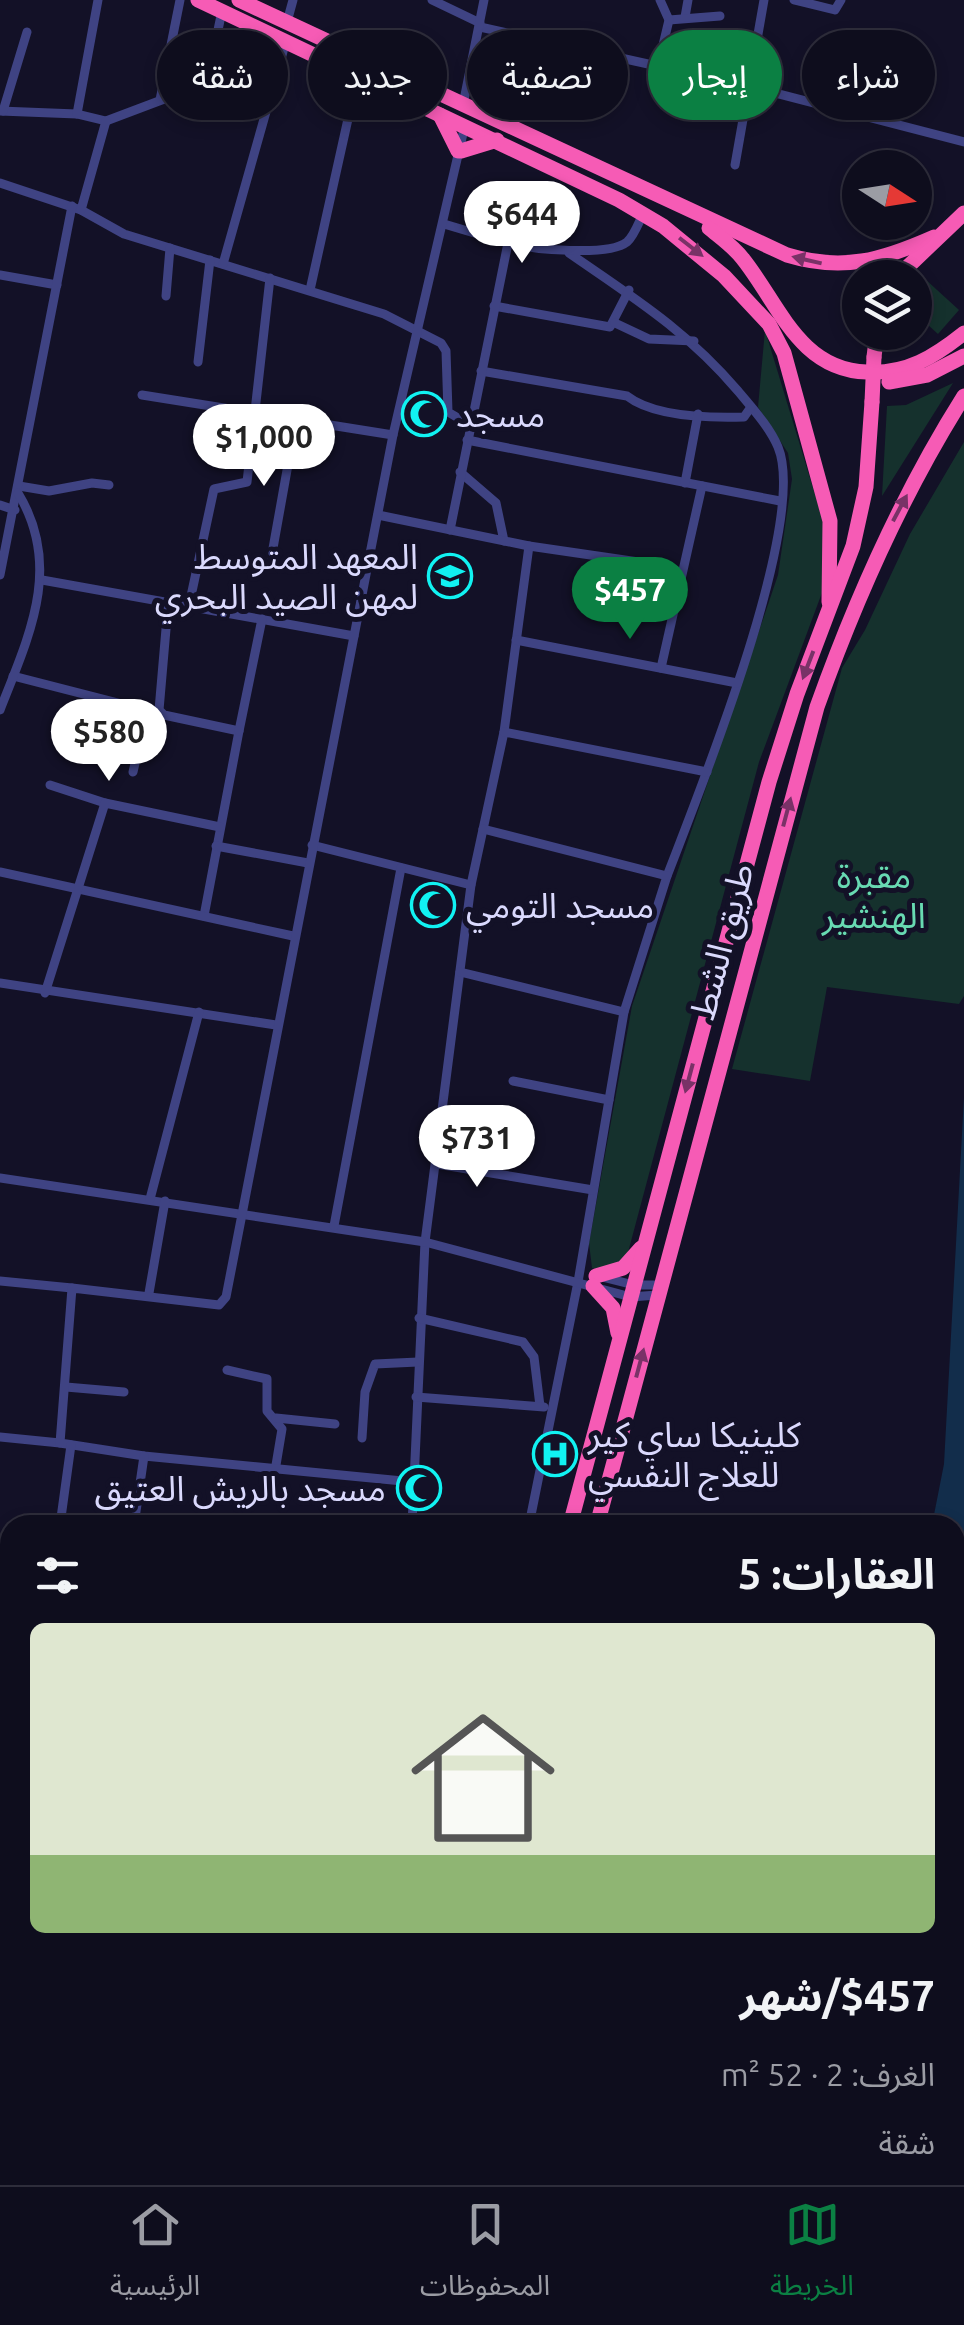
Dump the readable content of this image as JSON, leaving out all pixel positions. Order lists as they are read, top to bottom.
{
  "streets": {
    "highway": ["طريق الشط"]
  },
  "parks": ["مقبرة الهنشير"],
  "places": {
    "mosque": ["مسجد", "مسجد التومي", "مسجد بالريش العتيق"],
    "school or university": ["المعهد المتوسط لمهن الصيد البحري"],
    "hospital": ["كلينيكا ساي كير للعلاج النفسي"]
  },
  "north": "right",
  "page": {
    "chip": [
      "شراء",
      "إيجار",
      "تصفية",
      "جديد",
      "شقة"
    ],
    "price": [
      "$644",
      "$1,000",
      "$457",
      "$580",
      "$731"
    ],
    "heading": "العقارات: 5",
    "list": [
      {
        "name": "$457/شهر",
        "note": "الغرف: 2 · 52 m² · شقة"
      }
    ],
    "tabs": ["الخريطة", "المحفوظات", "الرئيسية"]
  }
}
